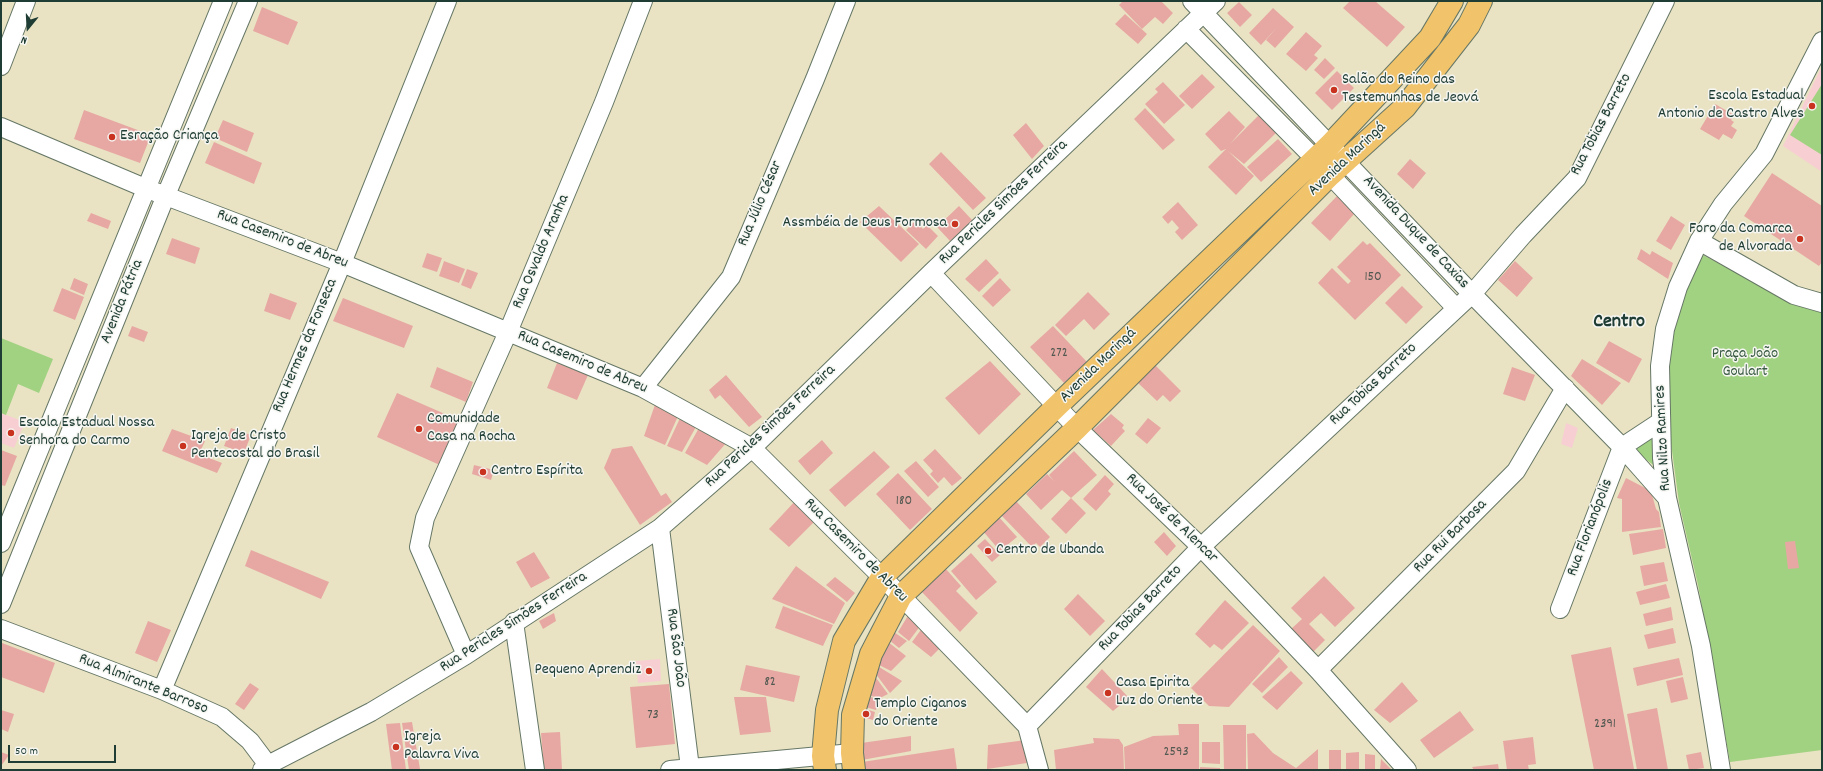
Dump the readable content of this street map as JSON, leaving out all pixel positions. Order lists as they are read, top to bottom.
{
  "streets": {
    "main road": ["Avenida Maringá"],
    "street": [
      "Rua Tobias Barreto",
      "Rua Pericles Simões Ferreira",
      "Rua Júlio César",
      "Avenida Duque de Caxias",
      "Rua Casemiro de Abreu",
      "Rua Osvaldo Aranha",
      "Avenida Pátria",
      "Rua Hermes da Fonseca",
      "Rua Nilzo Ramires",
      "Rua José de Alencar",
      "Rua Florianópolis",
      "Rua Rui Barbosa",
      "Rua São João",
      "Rua Almirante Barroso"
    ]
  },
  "crossings": [
    ["Rua Tobias Barreto", "Avenida Duque de Caxias"],
    ["Rua Tobias Barreto", "Rua Casemiro de Abreu"],
    ["Rua Tobias Barreto", "Rua José de Alencar"],
    ["Avenida Maringá", "Avenida Duque de Caxias"],
    ["Avenida Maringá", "Rua Casemiro de Abreu"],
    ["Avenida Maringá", "Rua José de Alencar"],
    ["Rua Pericles Simões Ferreira", "Avenida Duque de Caxias"],
    ["Rua Pericles Simões Ferreira", "Rua Casemiro de Abreu"],
    ["Rua Pericles Simões Ferreira", "Rua Osvaldo Aranha"],
    ["Rua Pericles Simões Ferreira", "Rua José de Alencar"],
    ["Rua Pericles Simões Ferreira", "Rua São João"],
    ["Rua Pericles Simões Ferreira", "Rua Almirante Barroso"],
    ["Rua Júlio César", "Rua Casemiro de Abreu"],
    ["Avenida Duque de Caxias", "Rua Nilzo Ramires"],
    ["Avenida Duque de Caxias", "Rua Florianópolis"],
    ["Avenida Duque de Caxias", "Rua Rui Barbosa"],
    ["Rua Casemiro de Abreu", "Rua Osvaldo Aranha"],
    ["Rua Casemiro de Abreu", "Avenida Pátria"],
    ["Rua Casemiro de Abreu", "Rua Hermes da Fonseca"],
    ["Rua Hermes da Fonseca", "Rua Almirante Barroso"],
    ["Rua José de Alencar", "Rua Rui Barbosa"]
  ],
  "districts": ["Centro"],
  "parks": ["Praça João Goulart"],
  "places": [
    "Salão do Reino das Testemunhas de Jeová",
    "Escola Estadual Antonio de Castro Alves",
    "Esração Criança",
    "Assmbéia de Deus Formosa",
    "Foro da Comarca de Alvorada",
    "Comunidade Casa na Rocha",
    "Escola Estadual Nossa Senhora do Carmo",
    "Igreja de Cristo Pentecostal do Brasil",
    "Centro Espírita",
    "Centro de Ubanda",
    "Pequeno Aprendiz",
    "Casa Epirita Luz do Oriente",
    "Templo Ciganos do Oriente",
    "Igreja Palavra Viva"
  ],
  "house_numbers": [
    "150",
    "272",
    "180",
    "82",
    "73",
    "2391",
    "2593"
  ],
  "scale_bar": "50 m",
  "north": "bottom"
}
